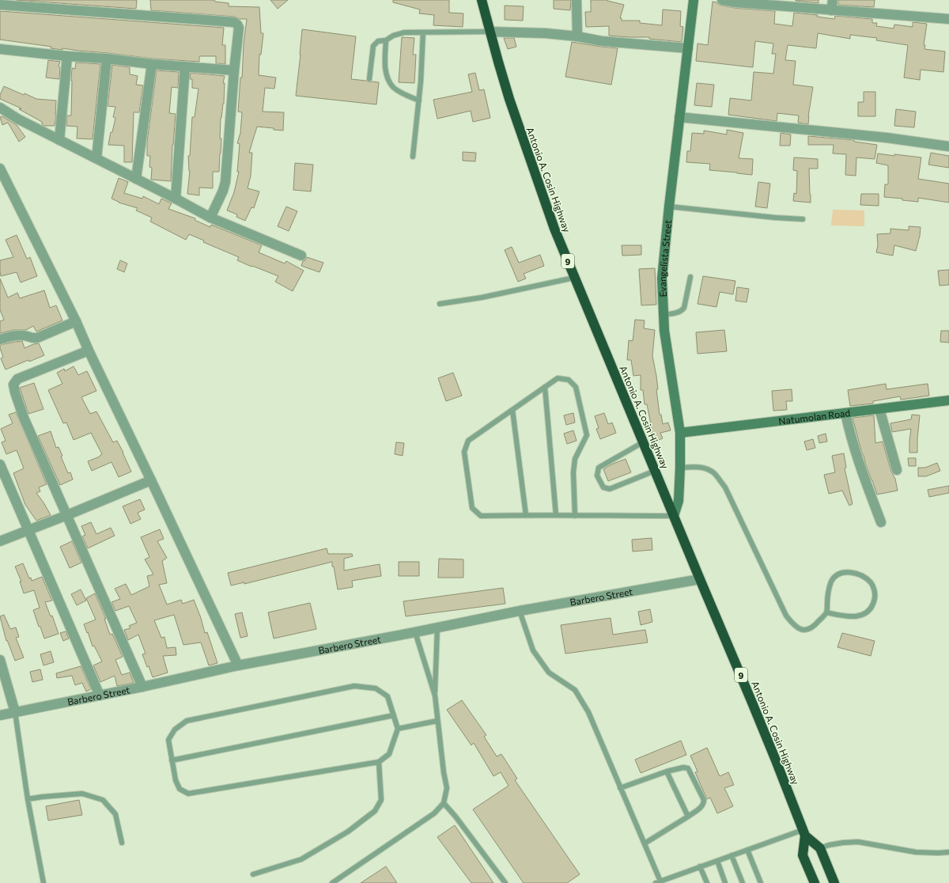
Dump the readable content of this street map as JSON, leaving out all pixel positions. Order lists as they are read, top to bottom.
{
  "streets": {
    "highway": ["Antonio A. Cosin Highway", "9"],
    "street": ["Evangelista Street", "Natumolan Road", "Barbero Street"]
  },
  "crossings": [
    ["Antonio A. Cosin Highway", "Evangelista Street"],
    ["Antonio A. Cosin Highway", "Barbero Street"],
    ["Evangelista Street", "Natumolan Road"]
  ]
}
